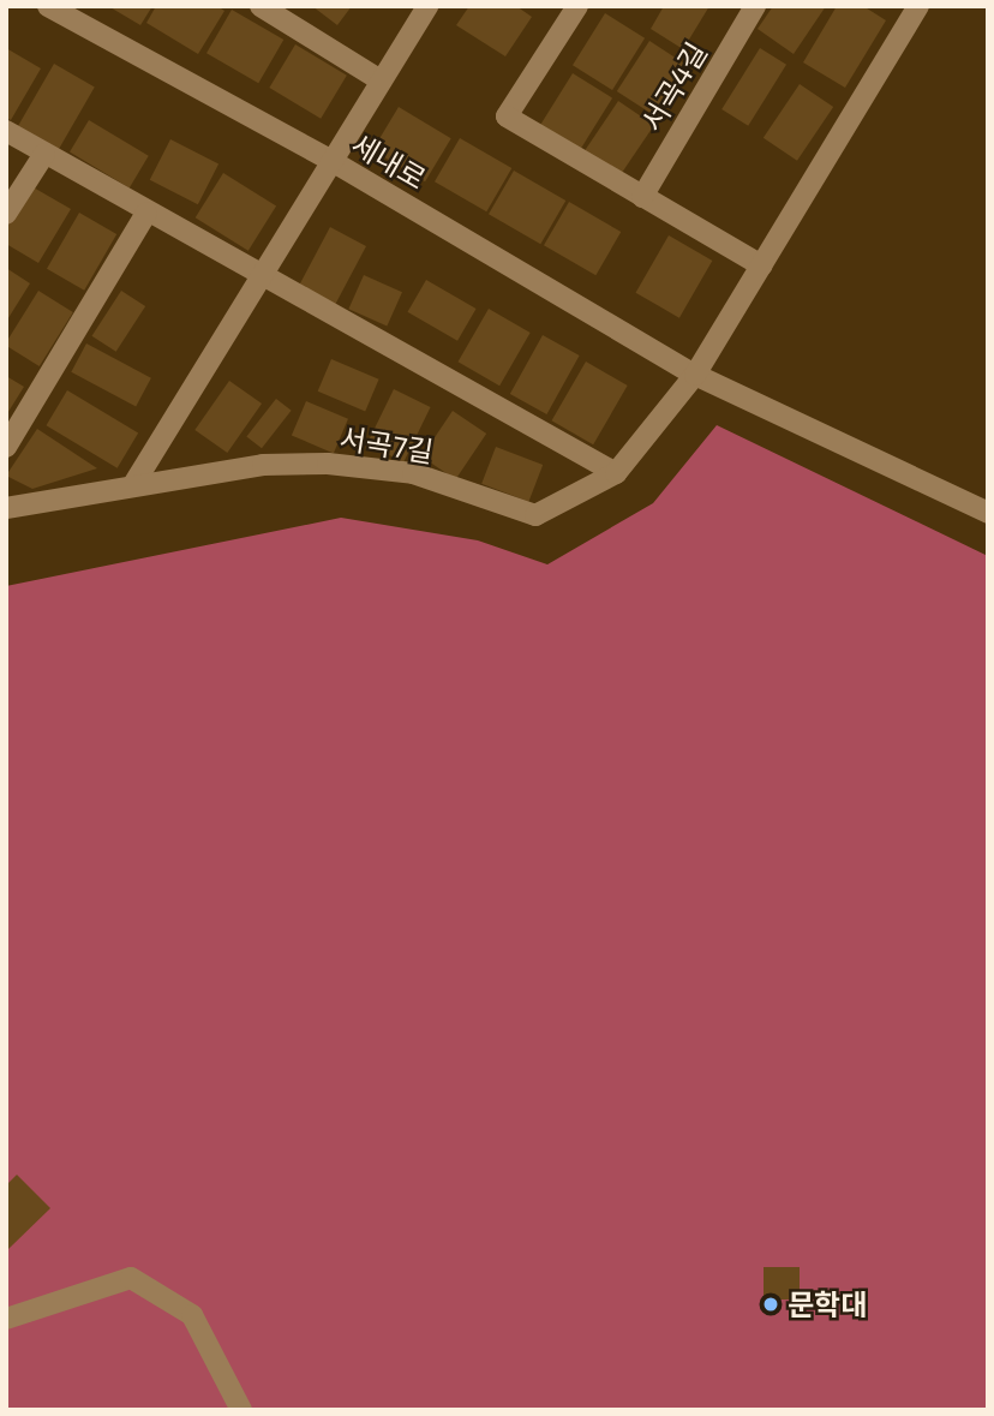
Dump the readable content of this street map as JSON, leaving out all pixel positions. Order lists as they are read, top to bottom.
{
  "streets": {
    "street": ["서곡4길", "세내로", "서곡7길"]
  },
  "crossings": [
    ["세내로", "서곡7길"]
  ],
  "places": ["문학대"]
}
